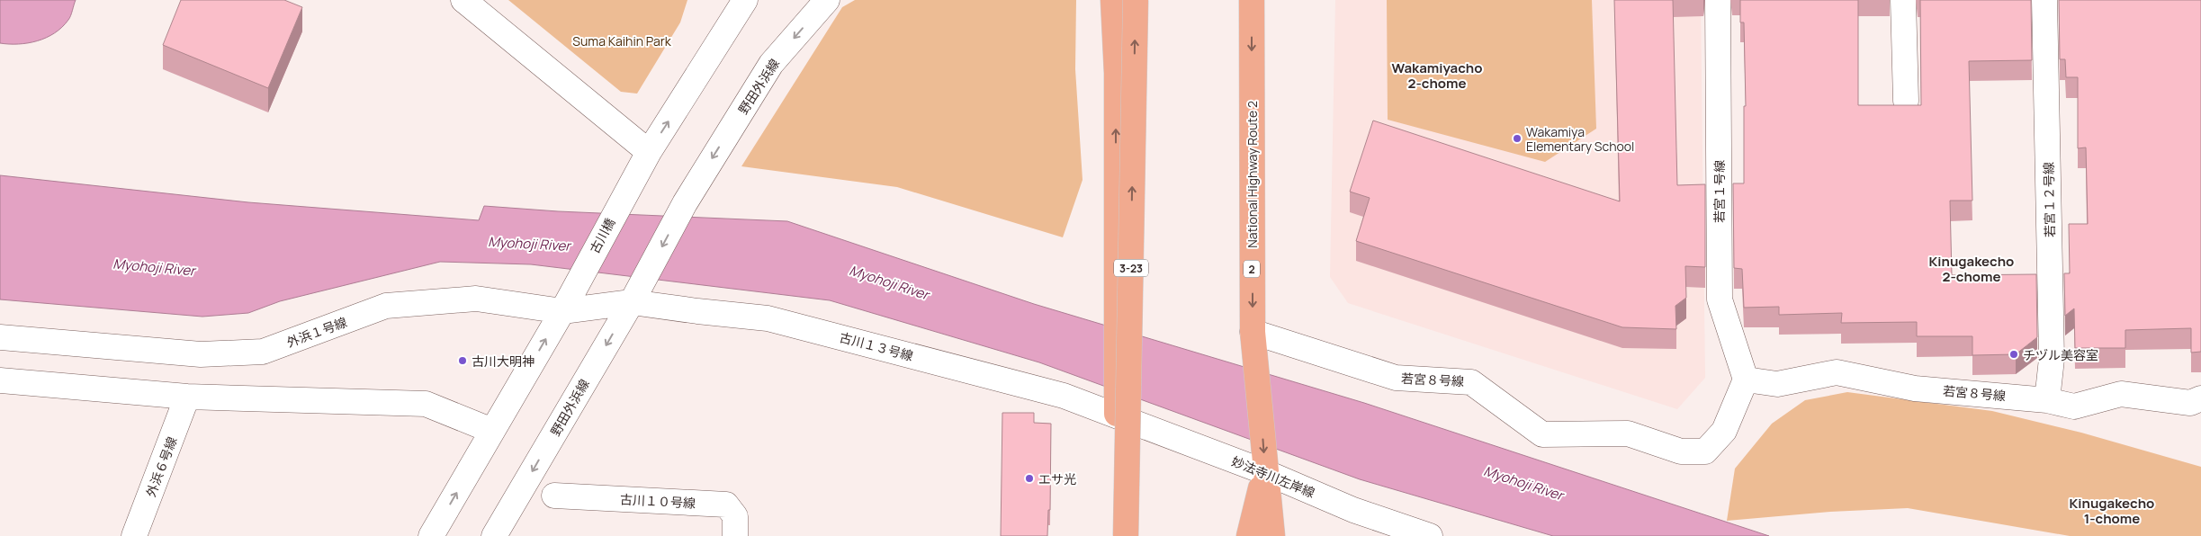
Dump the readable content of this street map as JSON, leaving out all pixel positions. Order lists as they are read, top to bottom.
{
  "streets": {
    "highway": ["National Highway Route 2", "3-23", "2"],
    "street": [
      "野田外浜線",
      "若宮１号線",
      "若宮１２号線",
      "古川橋",
      "外浜１号線",
      "古川１３号線",
      "若宮８号線",
      "外浜６号線",
      "妙法寺川左岸線",
      "古川１０号線"
    ]
  },
  "crossings": [
    ["野田外浜線", "外浜１号線"],
    ["野田外浜線", "古川１３号線"],
    ["National Highway Route 2", "若宮８号線"],
    ["National Highway Route 2", "妙法寺川左岸線"],
    ["若宮１号線", "若宮８号線"],
    ["若宮１２号線", "若宮８号線"],
    ["古川橋", "外浜１号線"],
    ["外浜１号線", "古川１３号線"],
    ["古川１３号線", "妙法寺川左岸線"]
  ],
  "districts": ["Wakamiyacho 2-chome", "Kinugakecho 2-chome", "Kinugakecho 1-chome"],
  "water": ["Myohoji River"],
  "parks": ["Suma Kaihin Park"],
  "places": [
    "Wakamiya Elementary School",
    "チヅル美容室",
    "古川大明神",
    "エサ光"
  ]
}
